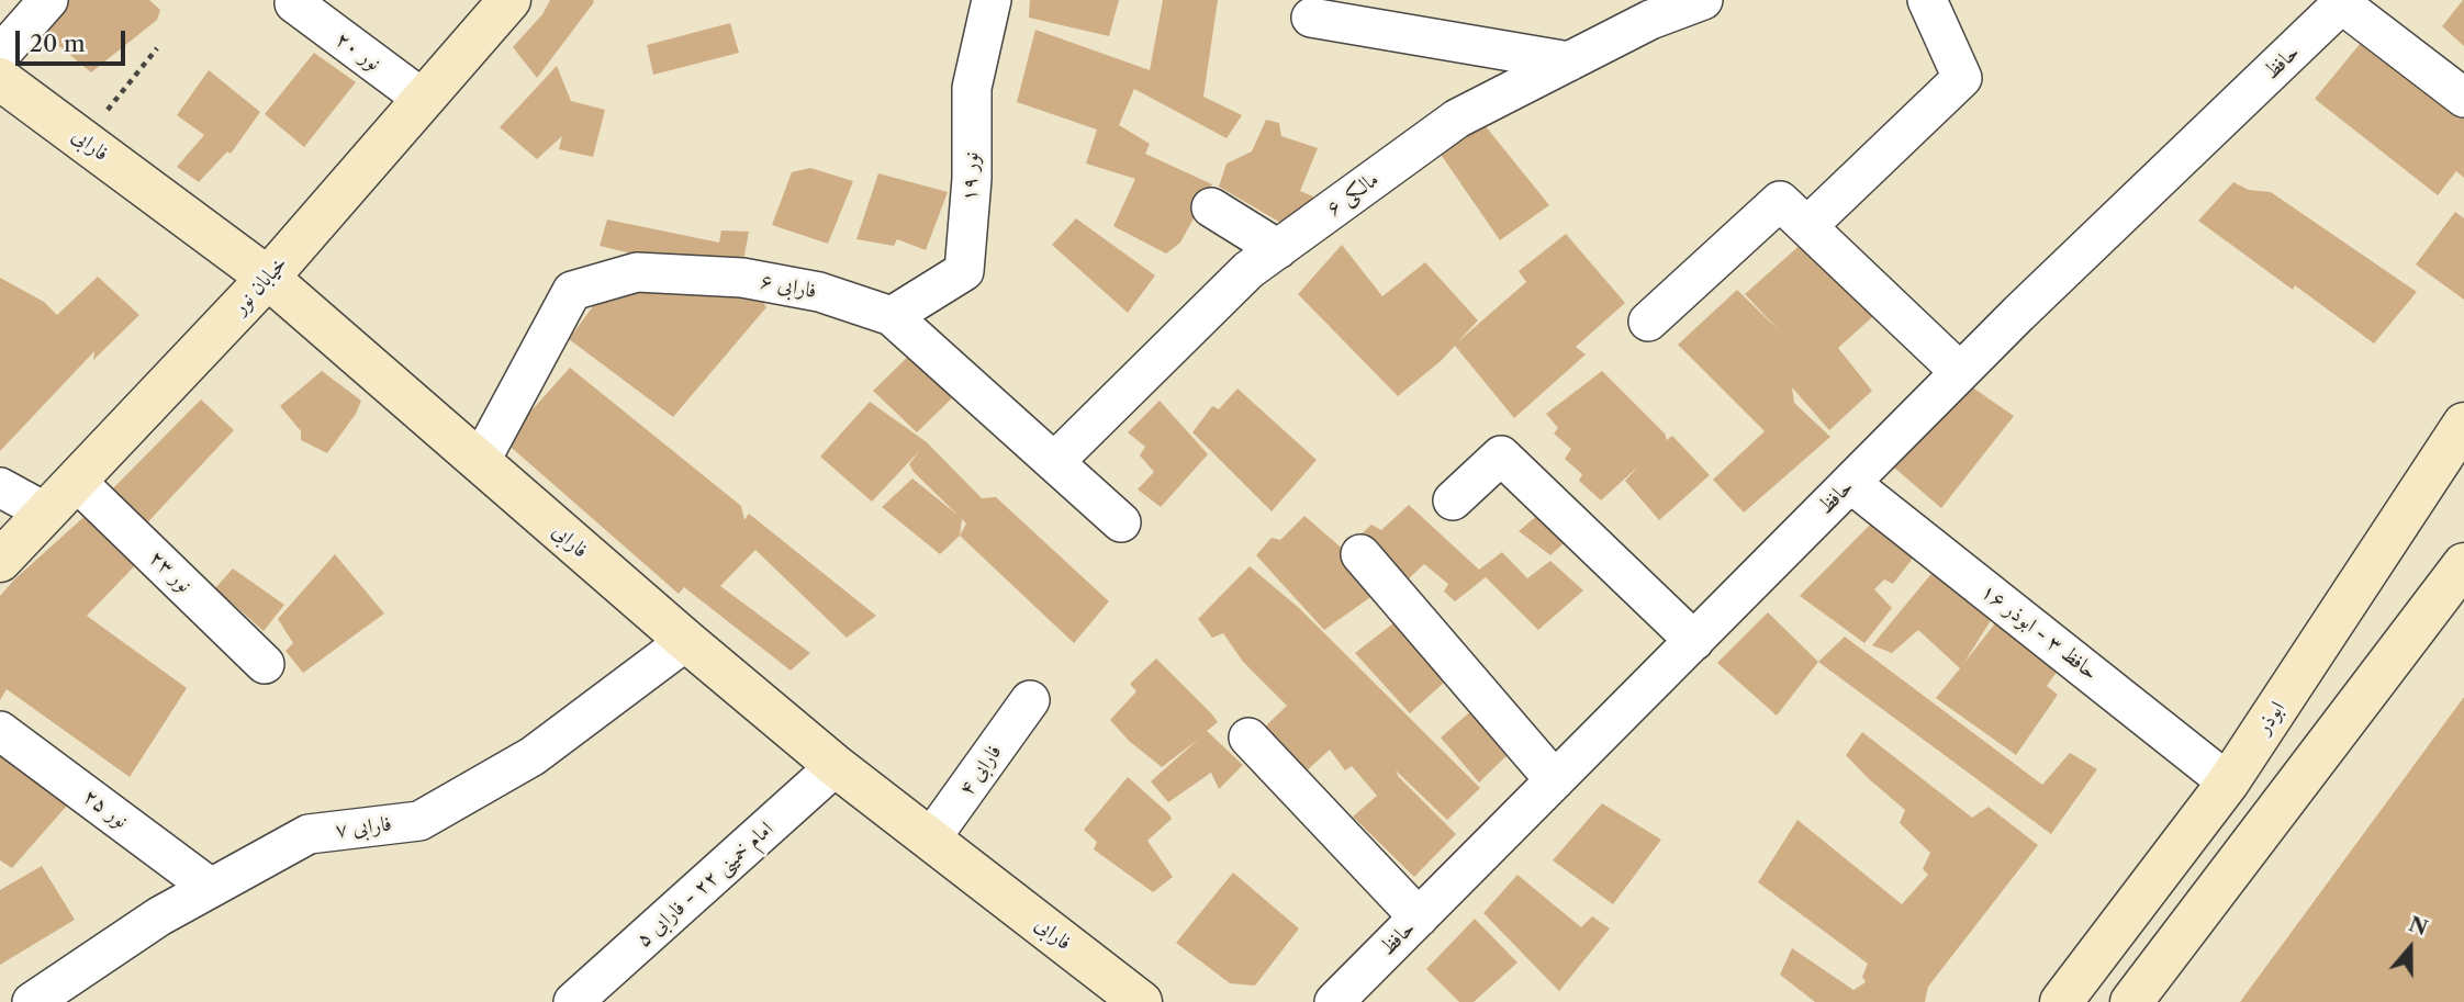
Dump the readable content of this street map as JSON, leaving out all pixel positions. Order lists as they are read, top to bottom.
{
  "streets": {
    "street": [
      "نور ۲۰",
      "حافظ",
      "فارابی",
      "نور ۱۹",
      "مالکی ۶",
      "خیابان نور",
      "فارابی ۶",
      "نور ۲۳",
      "حافظ ۳ - ابوذر ۱۶",
      "ابوذر",
      "فارابی ۴",
      "نور ۲۵",
      "فارابی ۷",
      "امام خمینی ۲۲ - فارابی ۵"
    ]
  },
  "crossings": [
    ["نور ۲۰", "خیابان نور"],
    ["حافظ", "حافظ ۳ - ابوذر ۱۶"],
    ["فارابی", "خیابان نور"],
    ["فارابی", "فارابی ۶"],
    ["فارابی", "فارابی ۴"],
    ["فارابی", "فارابی ۷"],
    ["فارابی", "امام خمینی ۲۲ - فارابی ۵"],
    ["نور ۱۹", "فارابی ۶"],
    ["مالکی ۶", "فارابی ۶"],
    ["خیابان نور", "نور ۲۳"],
    ["حافظ ۳ - ابوذر ۱۶", "ابوذر"],
    ["نور ۲۵", "فارابی ۷"]
  ],
  "scale_bar": "20 m",
  "north": "top"
}
